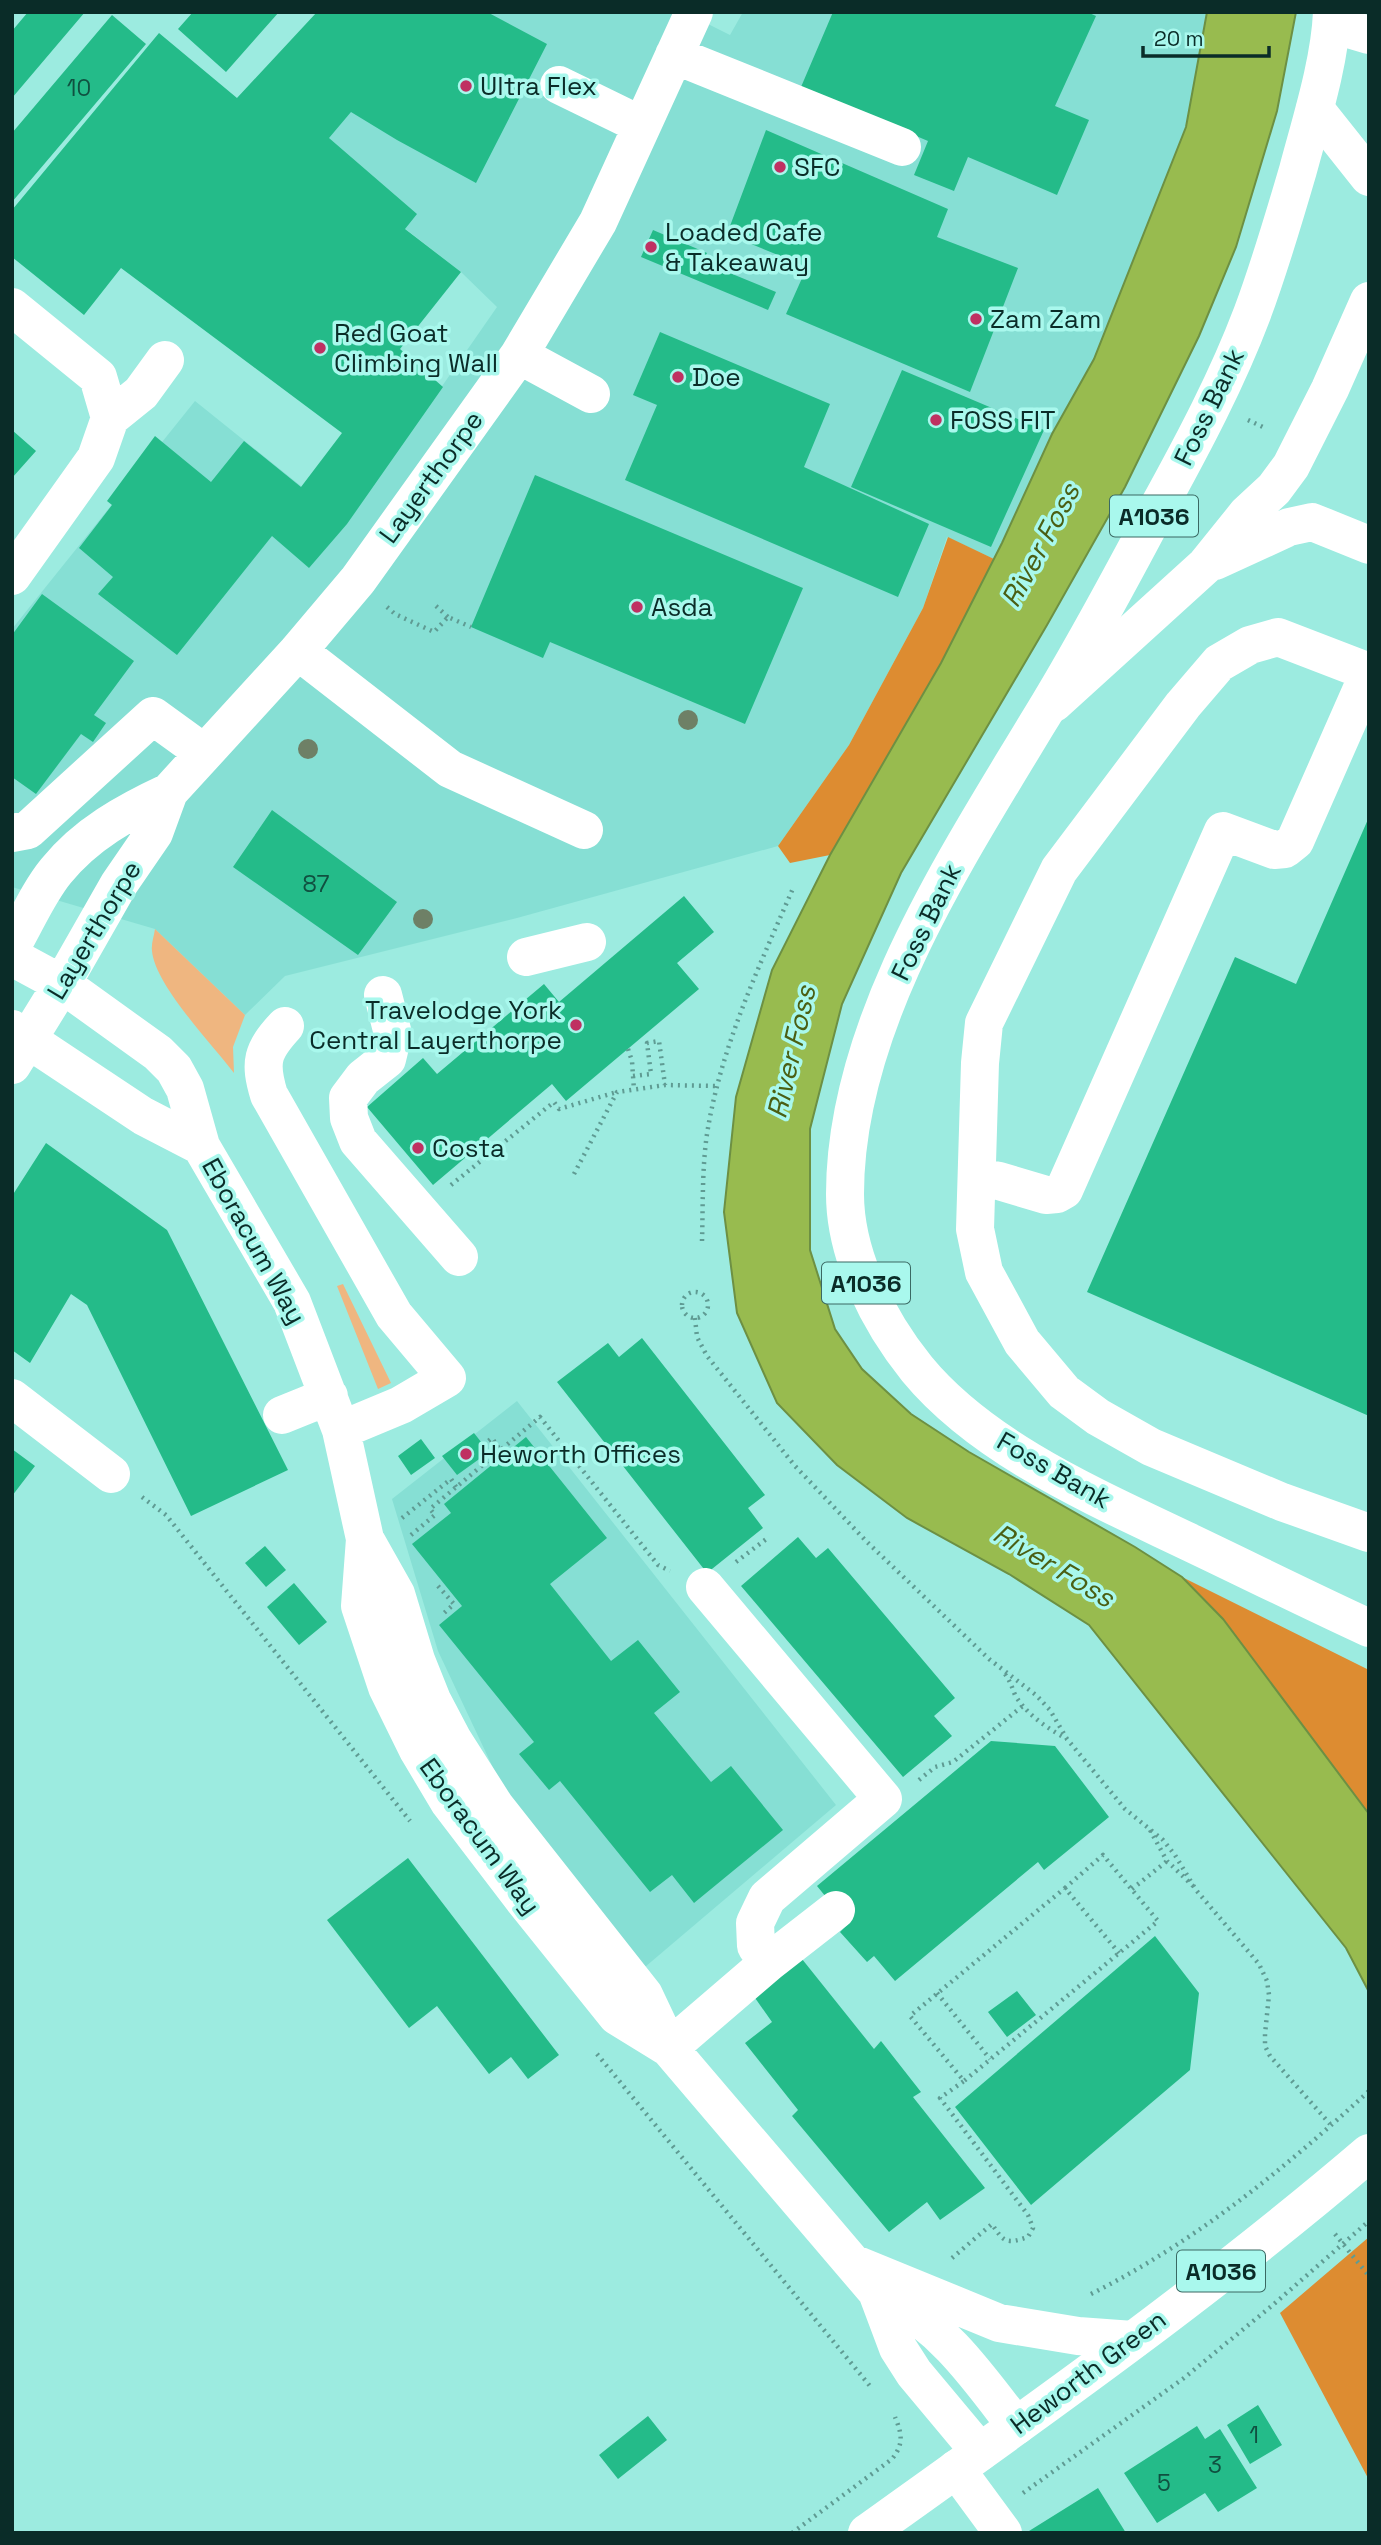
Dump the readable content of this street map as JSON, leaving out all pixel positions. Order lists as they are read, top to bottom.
{
  "streets": {
    "street": [
      "Foss Bank",
      "Layerthorpe",
      "A1036",
      "Eboracum Way",
      "Heworth Green"
    ]
  },
  "crossings": [
    ["Layerthorpe", "Eboracum Way"],
    ["Eboracum Way", "Heworth Green"]
  ],
  "water": ["River Foss"],
  "places": [
    "Ultra Flex",
    "SFC",
    "Loaded Cafe & Takeaway",
    "Zam Zam",
    "Red Goat Climbing Wall",
    "Doe",
    "FOSS FIT",
    "Asda",
    "Travelodge York Central Layerthorpe",
    "Costa",
    "Heworth Offices"
  ],
  "house_numbers": [
    "10",
    "87",
    "1",
    "3",
    "5"
  ],
  "scale_bar": "20 m"
}
